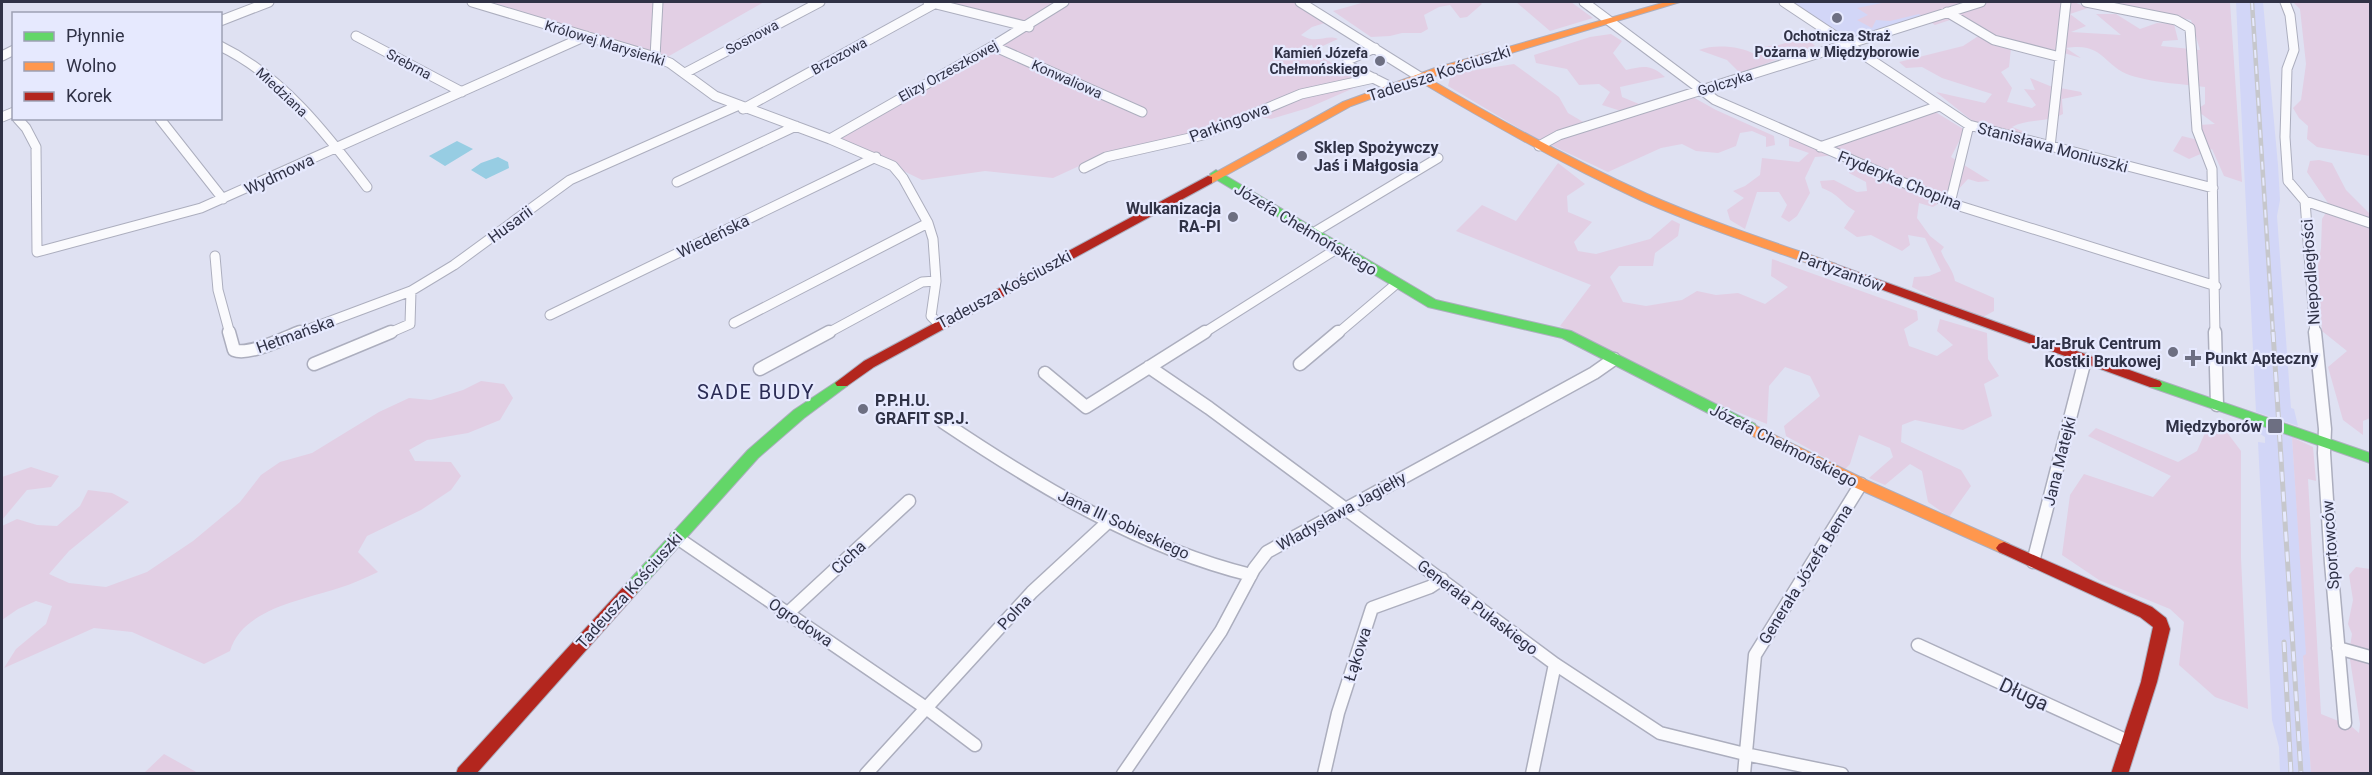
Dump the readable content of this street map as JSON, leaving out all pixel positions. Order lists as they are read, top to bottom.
{
  "streets": {
    "street": [
      "Sosnowa",
      "Królowej Marysieńki",
      "Brzozowa",
      "Srebrna",
      "Elizy Orzeszkowej",
      "Tadeusza Kościuszki",
      "Konwaliowa",
      "Golczyka",
      "Miedziana",
      "Parkingowa",
      "Stanisława Moniuszki",
      "Wydmowa",
      "Fryderyka Chopina",
      "Husarii",
      "Józefa Chełmońskiego",
      "Wiedeńska",
      "Partyzantów",
      "Niepodległości",
      "Hetmańska",
      "Jana Matejki",
      "Władysława Jagiełły",
      "Jana III Sobieskiego",
      "Sportowców",
      "Cicha",
      "Generała Józefa Bema",
      "Generała Pułaskiego",
      "Polna",
      "Ogrodowa",
      "Łąkowa",
      "Długa"
    ]
  },
  "crossings": [
    ["Sosnowa", "Królowej Marysieńki"],
    ["Królowej Marysieńki", "Brzozowa"],
    ["Królowej Marysieńki", "Elizy Orzeszkowej"],
    ["Królowej Marysieńki", "Tadeusza Kościuszki"],
    ["Królowej Marysieńki", "Wydmowa"],
    ["Królowej Marysieńki", "Husarii"],
    ["Królowej Marysieńki", "Wiedeńska"],
    ["Brzozowa", "Husarii"],
    ["Srebrna", "Wydmowa"],
    ["Elizy Orzeszkowej", "Konwaliowa"],
    ["Tadeusza Kościuszki", "Fryderyka Chopina"],
    ["Tadeusza Kościuszki", "Józefa Chełmońskiego"],
    ["Tadeusza Kościuszki", "Partyzantów"],
    ["Tadeusza Kościuszki", "Ogrodowa"],
    ["Golczyka", "Stanisława Moniuszki"],
    ["Golczyka", "Fryderyka Chopina"],
    ["Golczyka", "Partyzantów"],
    ["Miedziana", "Wydmowa"],
    ["Husarii", "Hetmańska"],
    ["Józefa Chełmońskiego", "Jana Matejki"],
    ["Józefa Chełmońskiego", "Władysława Jagiełły"],
    ["Józefa Chełmońskiego", "Generała Józefa Bema"],
    ["Józefa Chełmońskiego", "Długa"],
    ["Partyzantów", "Niepodległości"],
    ["Partyzantów", "Jana Matejki"],
    ["Partyzantów", "Sportowców"],
    ["Niepodległości", "Sportowców"],
    ["Władysława Jagiełły", "Jana III Sobieskiego"],
    ["Władysława Jagiełły", "Generała Pułaskiego"],
    ["Jana III Sobieskiego", "Polna"],
    ["Cicha", "Ogrodowa"],
    ["Generała Józefa Bema", "Generała Pułaskiego"],
    ["Generała Pułaskiego", "Łąkowa"],
    ["Polna", "Ogrodowa"]
  ],
  "districts": ["SADE BUDY"],
  "places": {
    "other": [
      "Ochotnicza Straż Pożarna w Międzyborowie",
      "Kamień Józefa Chełmońskiego",
      "Sklep Spożywczy Jaś i Małgosia",
      "Wulkanizacja RA-PI",
      "Jar-Bruk Centrum Kostki Brukowej",
      "P.P.H.U. GRAFIT SP.J."
    ],
    "health": ["Punkt Apteczny"],
    "transit": ["Międzyborów"]
  },
  "legend": ["Płynnie", "Wolno", "Korek"]
}
